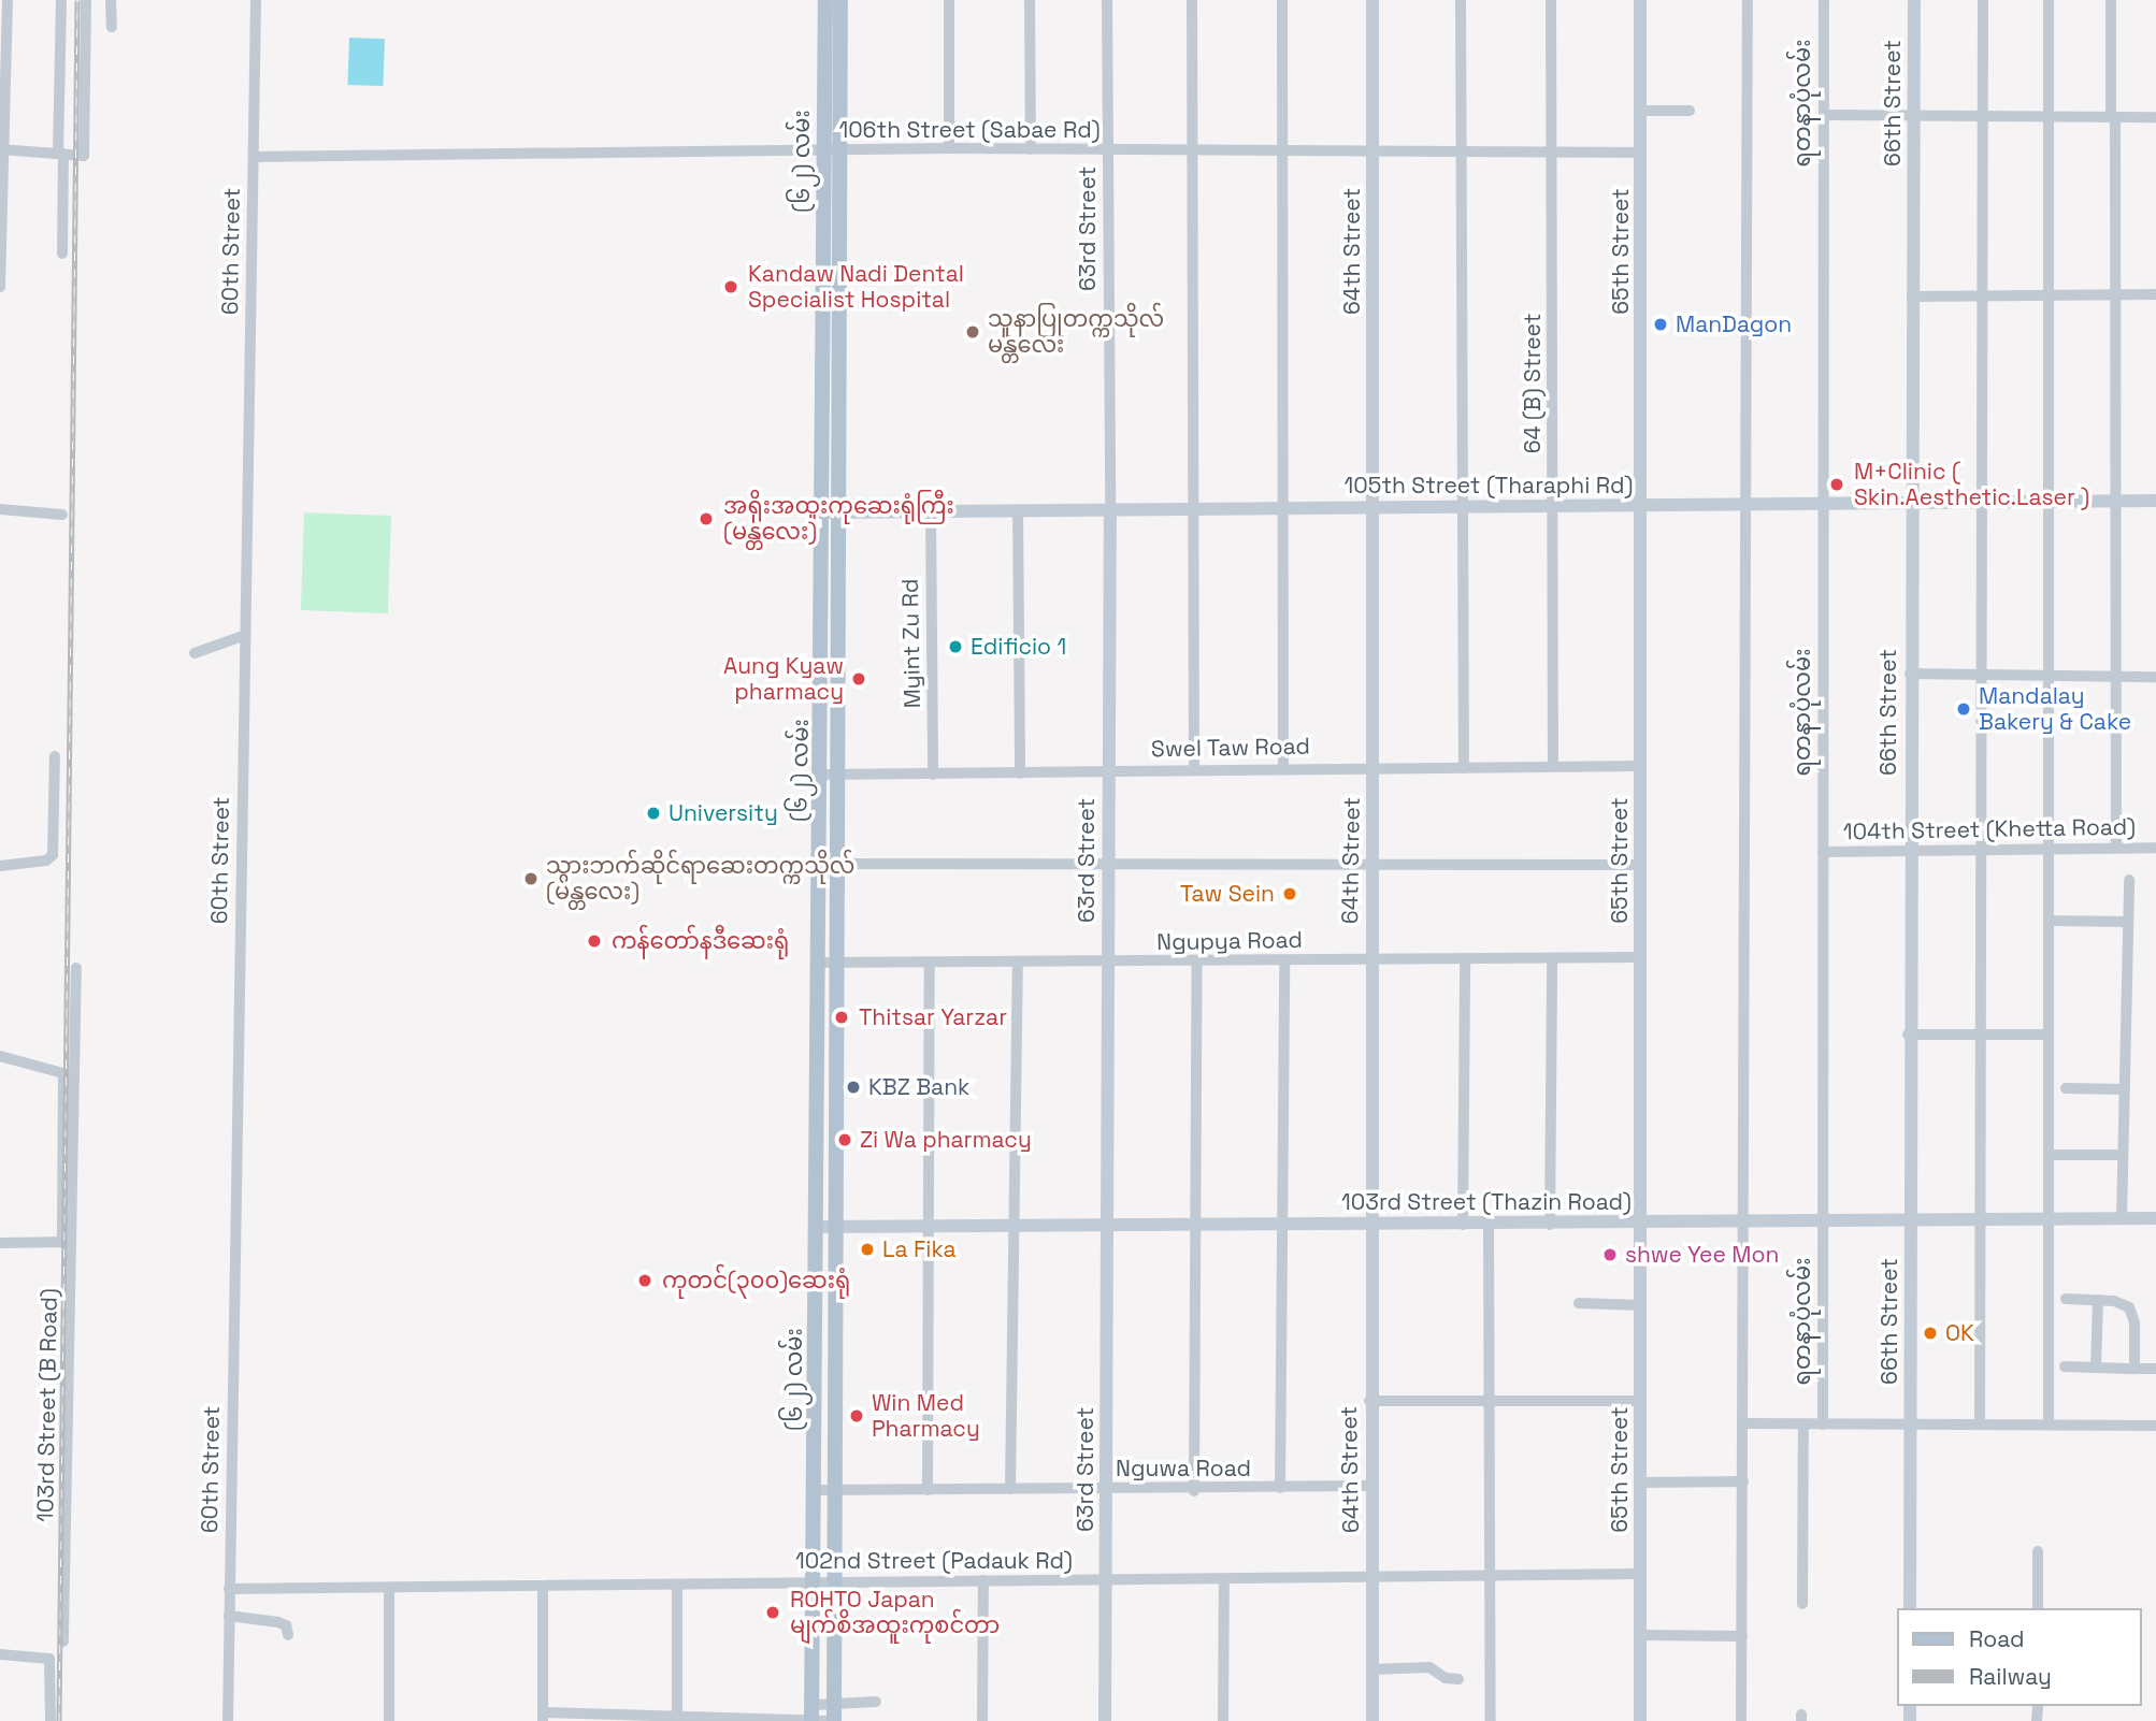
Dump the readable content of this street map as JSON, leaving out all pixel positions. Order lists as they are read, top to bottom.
{
  "streets": {
    "main road": ["(၆၂) လမ်း"],
    "street": [
      "ရတနာပုံလမ်း",
      "66th Street",
      "106th Street (Sabae Rd)",
      "63rd Street",
      "60th Street",
      "64th Street",
      "65th Street",
      "64 (B) Street",
      "105th Street (Tharaphi Rd)",
      "Myint Zu Rd",
      "Swel Taw Road",
      "104th Street (Khetta Road)",
      "Ngupya Road",
      "103rd Street (Thazin Road)",
      "103rd Street (B Road)",
      "Nguwa Road",
      "102nd Street (Padauk Rd)"
    ]
  },
  "crossings": [
    ["ရတနာပုံလမ်း", "105th Street (Tharaphi Rd)"],
    ["ရတနာပုံလမ်း", "104th Street (Khetta Road)"],
    ["ရတနာပုံလမ်း", "103rd Street (Thazin Road)"],
    ["66th Street", "105th Street (Tharaphi Rd)"],
    ["66th Street", "104th Street (Khetta Road)"],
    ["66th Street", "103rd Street (Thazin Road)"],
    ["106th Street (Sabae Rd)", "(၆၂) လမ်း"],
    ["106th Street (Sabae Rd)", "63rd Street"],
    ["106th Street (Sabae Rd)", "60th Street"],
    ["106th Street (Sabae Rd)", "64th Street"],
    ["106th Street (Sabae Rd)", "65th Street"],
    ["106th Street (Sabae Rd)", "64 (B) Street"],
    ["(၆၂) လမ်း", "105th Street (Tharaphi Rd)"],
    ["(၆၂) လမ်း", "Swel Taw Road"],
    ["(၆၂) လမ်း", "Ngupya Road"],
    ["(၆၂) လမ်း", "103rd Street (Thazin Road)"],
    ["(၆၂) လမ်း", "Nguwa Road"],
    ["(၆၂) လမ်း", "102nd Street (Padauk Rd)"],
    ["63rd Street", "105th Street (Tharaphi Rd)"],
    ["63rd Street", "Swel Taw Road"],
    ["63rd Street", "Ngupya Road"],
    ["63rd Street", "103rd Street (Thazin Road)"],
    ["63rd Street", "Nguwa Road"],
    ["63rd Street", "102nd Street (Padauk Rd)"],
    ["60th Street", "102nd Street (Padauk Rd)"],
    ["64th Street", "105th Street (Tharaphi Rd)"],
    ["64th Street", "Swel Taw Road"],
    ["64th Street", "Ngupya Road"],
    ["64th Street", "103rd Street (Thazin Road)"],
    ["64th Street", "Nguwa Road"],
    ["64th Street", "102nd Street (Padauk Rd)"],
    ["65th Street", "105th Street (Tharaphi Rd)"],
    ["65th Street", "Swel Taw Road"],
    ["65th Street", "Ngupya Road"],
    ["65th Street", "103rd Street (Thazin Road)"],
    ["65th Street", "102nd Street (Padauk Rd)"],
    ["64 (B) Street", "105th Street (Tharaphi Rd)"],
    ["64 (B) Street", "Swel Taw Road"],
    ["105th Street (Tharaphi Rd)", "Myint Zu Rd"],
    ["Myint Zu Rd", "Swel Taw Road"]
  ],
  "places": [
    "Kandaw Nadi Dental Specialist Hospital",
    "ManDagon",
    "သူနာပြုတက္ကသိုလ် မန္တလေး",
    "M+Clinic ( Skin.Aesthetic.Laser )",
    "အရိုးအထူးကုဆေးရုံကြီး (မန္တလေး)",
    "Edificio 1",
    "Aung Kyaw pharmacy",
    "Mandalay Bakery & Cake",
    "University",
    "သွားဘက်ဆိုင်ရာဆေးတက္ကသိုလ် (မန္တလေး)",
    "Taw Sein",
    "ကန်တော်နဒီဆေးရုံ",
    "Thitsar Yarzar",
    "KBZ Bank",
    "Zi Wa pharmacy",
    "La Fika",
    "shwe Yee Mon",
    "ကုတင်(၃၀၀)ဆေးရုံ",
    "OK",
    "Win Med Pharmacy",
    "ROHTO Japan မျက်စိအထူးကုစင်တာ"
  ],
  "legend": ["Road", "Railway"]
}
